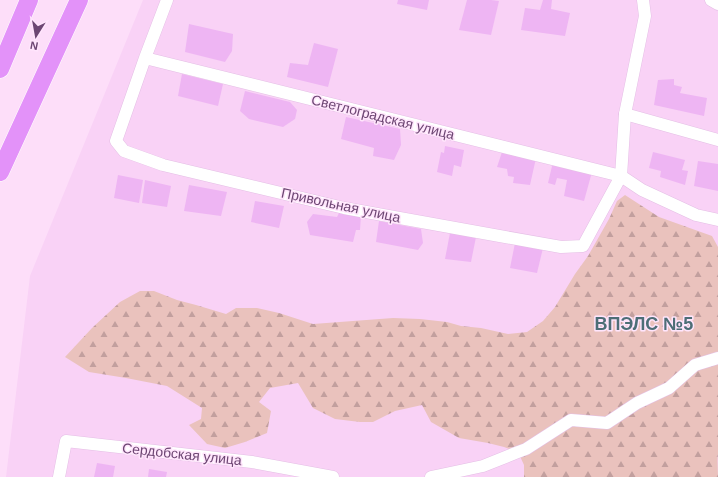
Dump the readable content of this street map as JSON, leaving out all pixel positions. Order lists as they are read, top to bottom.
{
  "streets": {
    "street": ["Светлоградская улица", "Привольная улица", "Сердобская улица"]
  },
  "crossings": [
    ["Светлоградская улица", "Привольная улица"]
  ],
  "districts": ["ВПЭЛС №5"],
  "north": "bottom"
}
